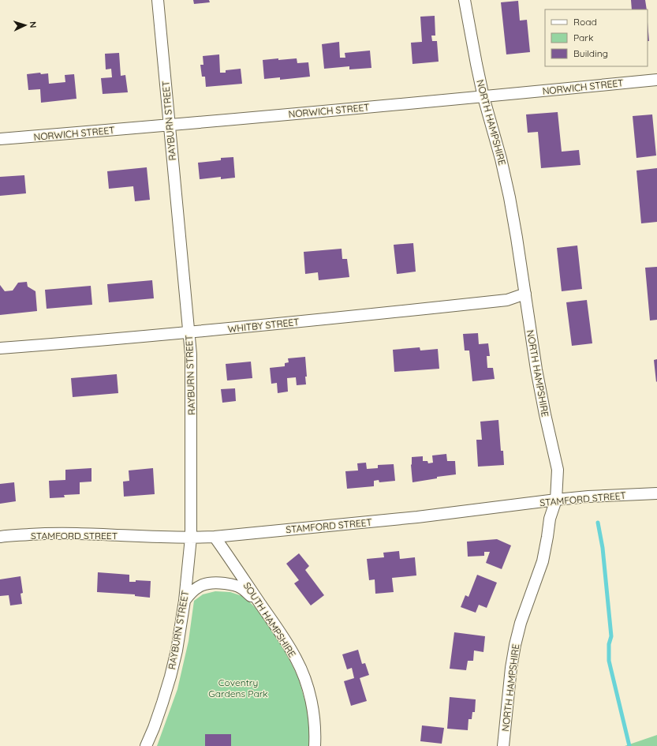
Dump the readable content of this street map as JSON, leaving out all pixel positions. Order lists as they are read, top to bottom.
{
  "streets": {
    "street": [
      "NORWICH STREET",
      "RAYBURN STREET",
      "NORTH HAMPSHIRE",
      "WHITBY STREET",
      "STAMFORD STREET",
      "SOUTH HAMPSHIRE"
    ]
  },
  "crossings": [
    ["NORWICH STREET", "RAYBURN STREET"],
    ["NORWICH STREET", "NORTH HAMPSHIRE"],
    ["RAYBURN STREET", "WHITBY STREET"],
    ["RAYBURN STREET", "STAMFORD STREET"],
    ["NORTH HAMPSHIRE", "WHITBY STREET"],
    ["NORTH HAMPSHIRE", "STAMFORD STREET"],
    ["STAMFORD STREET", "SOUTH HAMPSHIRE"]
  ],
  "parks": ["Coventry Gardens Park"],
  "legend": ["Road", "Park", "Building"],
  "north": "right"
}
